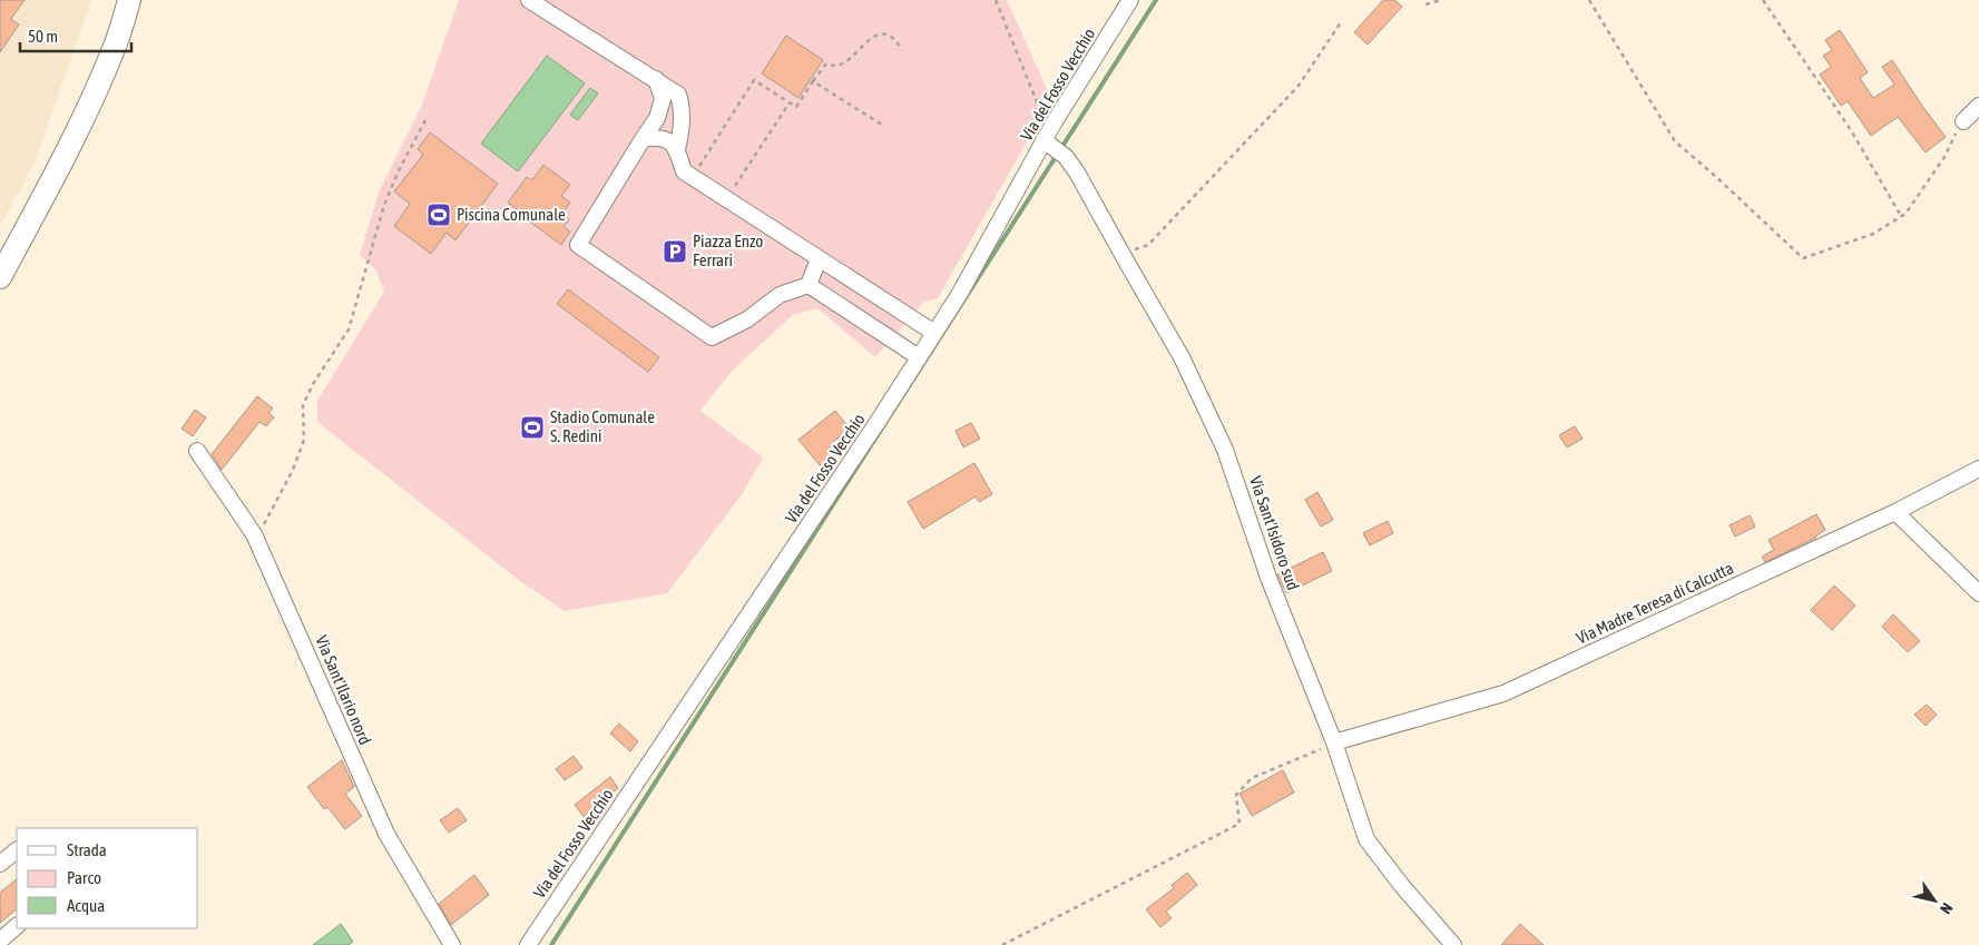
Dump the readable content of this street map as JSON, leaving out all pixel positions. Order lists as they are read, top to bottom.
{
  "streets": {
    "street": [
      "Via del Fosso Vecchio",
      "Via Sant'Isidoro sud",
      "Via Madre Teresa di Calcutta",
      "Via Sant'Ilario nord"
    ]
  },
  "crossings": [
    ["Via del Fosso Vecchio", "Via Sant'Isidoro sud"],
    ["Via Sant'Isidoro sud", "Via Madre Teresa di Calcutta"]
  ],
  "places": {
    "sports": ["Piscina Comunale", "Stadio Comunale S. Redini"],
    "parking": ["Piazza Enzo Ferrari"]
  },
  "legend": ["Strada", "Parco", "Acqua"],
  "scale_bar": "50 m",
  "north": "bottom right"
}
